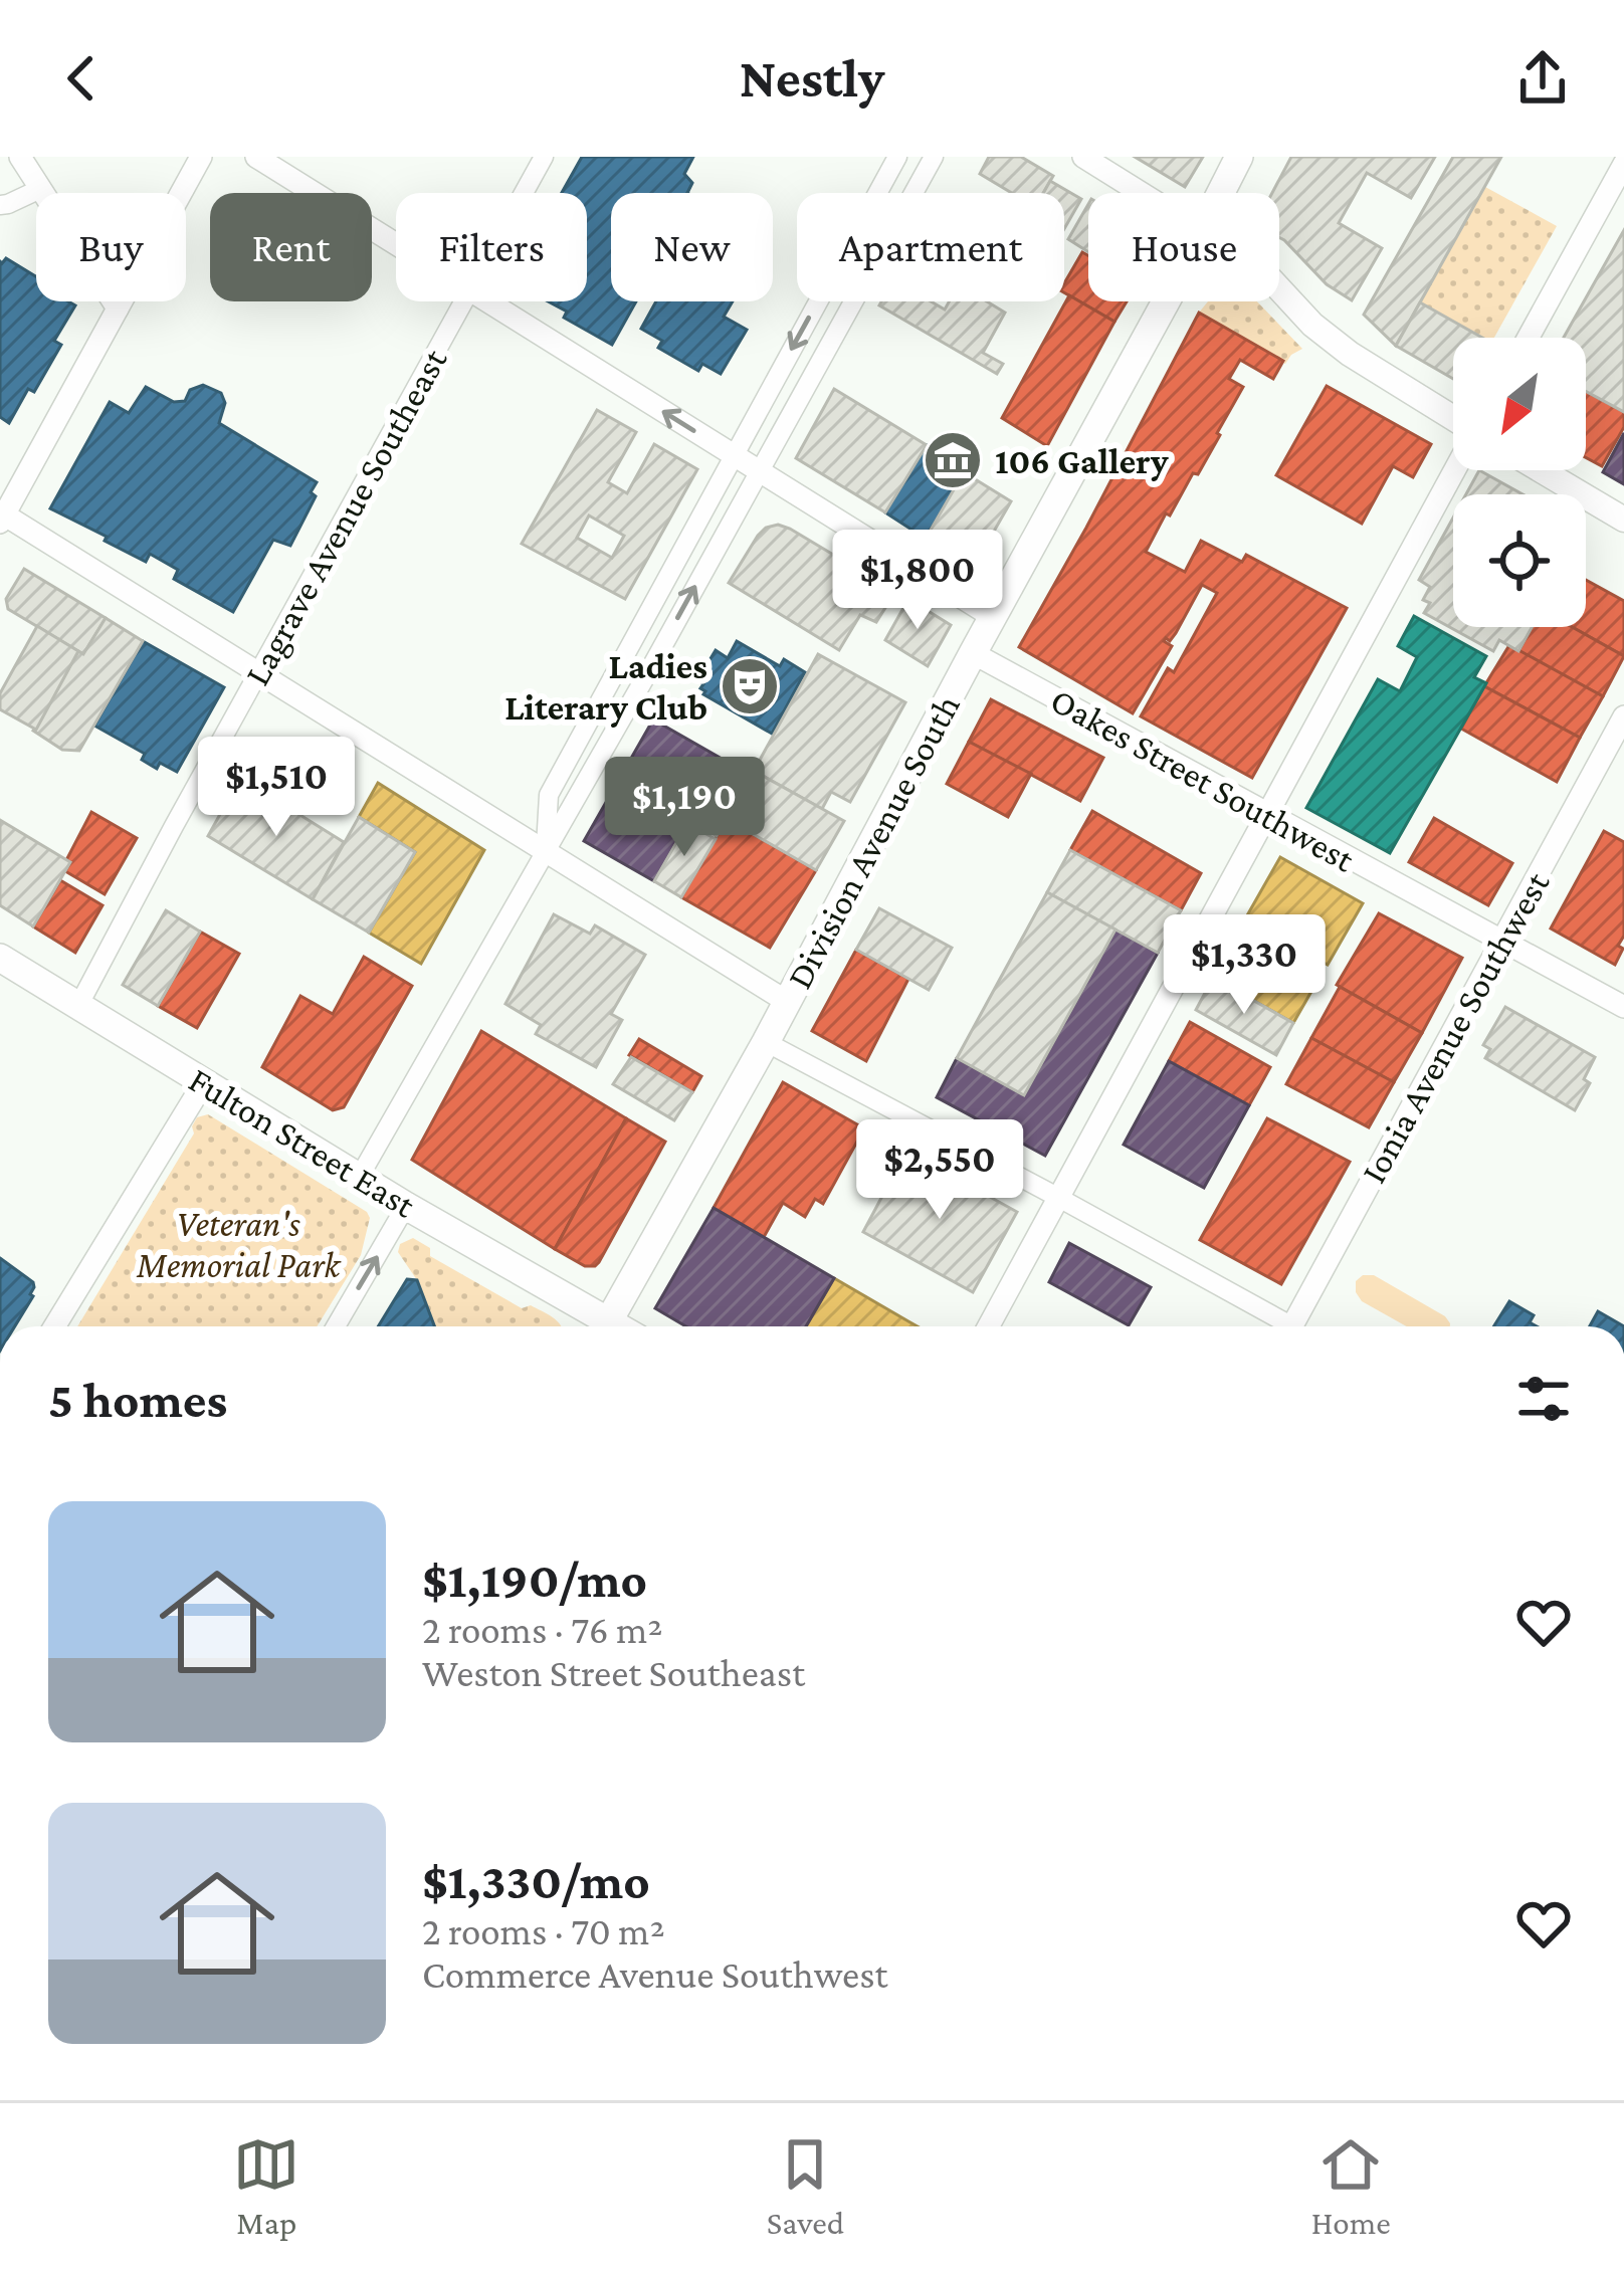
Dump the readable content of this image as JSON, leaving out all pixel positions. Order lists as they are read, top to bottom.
{
  "streets": {
    "main road": ["Division Avenue South", "Fulton Street East"],
    "street": ["Lagrave Avenue Southeast", "Oakes Street Southwest", "Ionia Avenue Southwest"]
  },
  "crossings": [
    ["Lagrave Avenue Southeast", "Fulton Street East"],
    ["Oakes Street Southwest", "Division Avenue South"],
    ["Oakes Street Southwest", "Ionia Avenue Southwest"]
  ],
  "parks": ["Veteran's Memorial Park"],
  "places": {
    "museum": ["106 Gallery"],
    "theatre": ["Ladies Literary Club"]
  },
  "north": "bottom left",
  "page": {
    "header": "Nestly",
    "chip": [
      "Buy",
      "Rent",
      "Filters",
      "New",
      "Apartment",
      "House"
    ],
    "price": [
      "$1,800",
      "$1,510",
      "$1,190",
      "$1,330",
      "$2,550"
    ],
    "heading": "5 homes",
    "list": [
      {
        "name": "$1,190/mo",
        "note": "2 rooms · 76 m² · Weston Street Southeast"
      },
      {
        "name": "$1,330/mo",
        "note": "2 rooms · 70 m² · Commerce Avenue Southwest"
      }
    ],
    "tabs": ["Map", "Saved", "Home"]
  }
}
